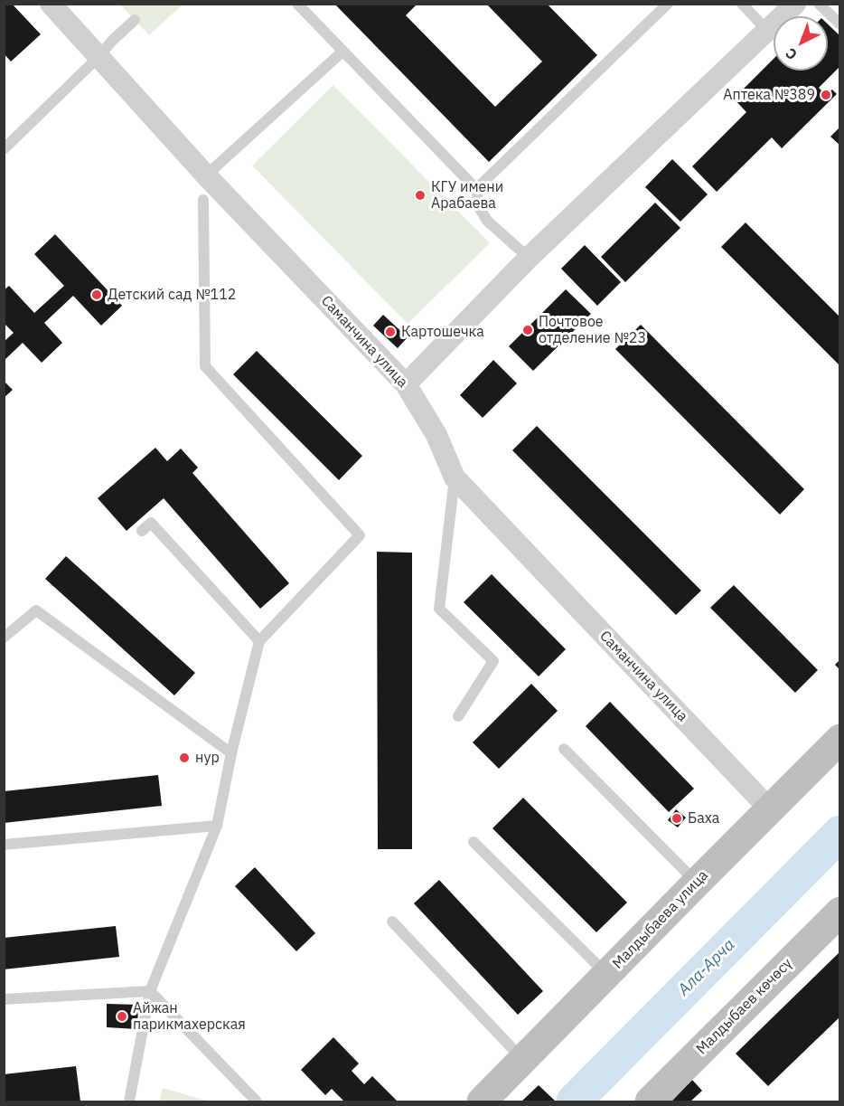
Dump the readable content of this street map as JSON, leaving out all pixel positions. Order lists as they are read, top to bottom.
{
  "streets": {
    "street": ["Саманчина улица", "Малдыбаева улица", "Малдыбаев көчөсү"]
  },
  "crossings": [
    ["Саманчина улица", "Малдыбаева улица"]
  ],
  "water": ["Ала-Арча"],
  "places": [
    "Аптека №389",
    "КГУ имени Арабаева",
    "Детский сад №112",
    "Почтовое отделение №23",
    "Картошечка",
    "нур",
    "Баха",
    "Айжан парикмахерская"
  ],
  "north": "bottom left"
}
